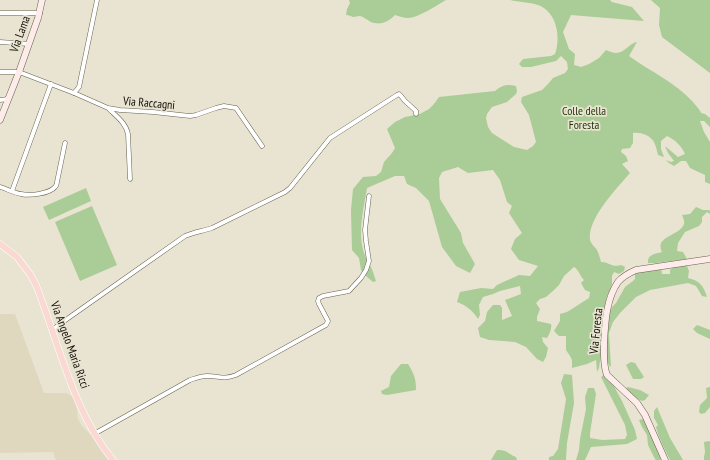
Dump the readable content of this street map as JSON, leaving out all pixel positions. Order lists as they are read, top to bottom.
{
  "streets": {
    "main road": ["Via Lama", "Via Foresta", "Via Angelo Maria Ricci"],
    "street": ["Via Raccagni"]
  },
  "crossings": [
    ["Via Lama", "Via Raccagni"]
  ],
  "parks": ["Colle della Foresta"]
}
